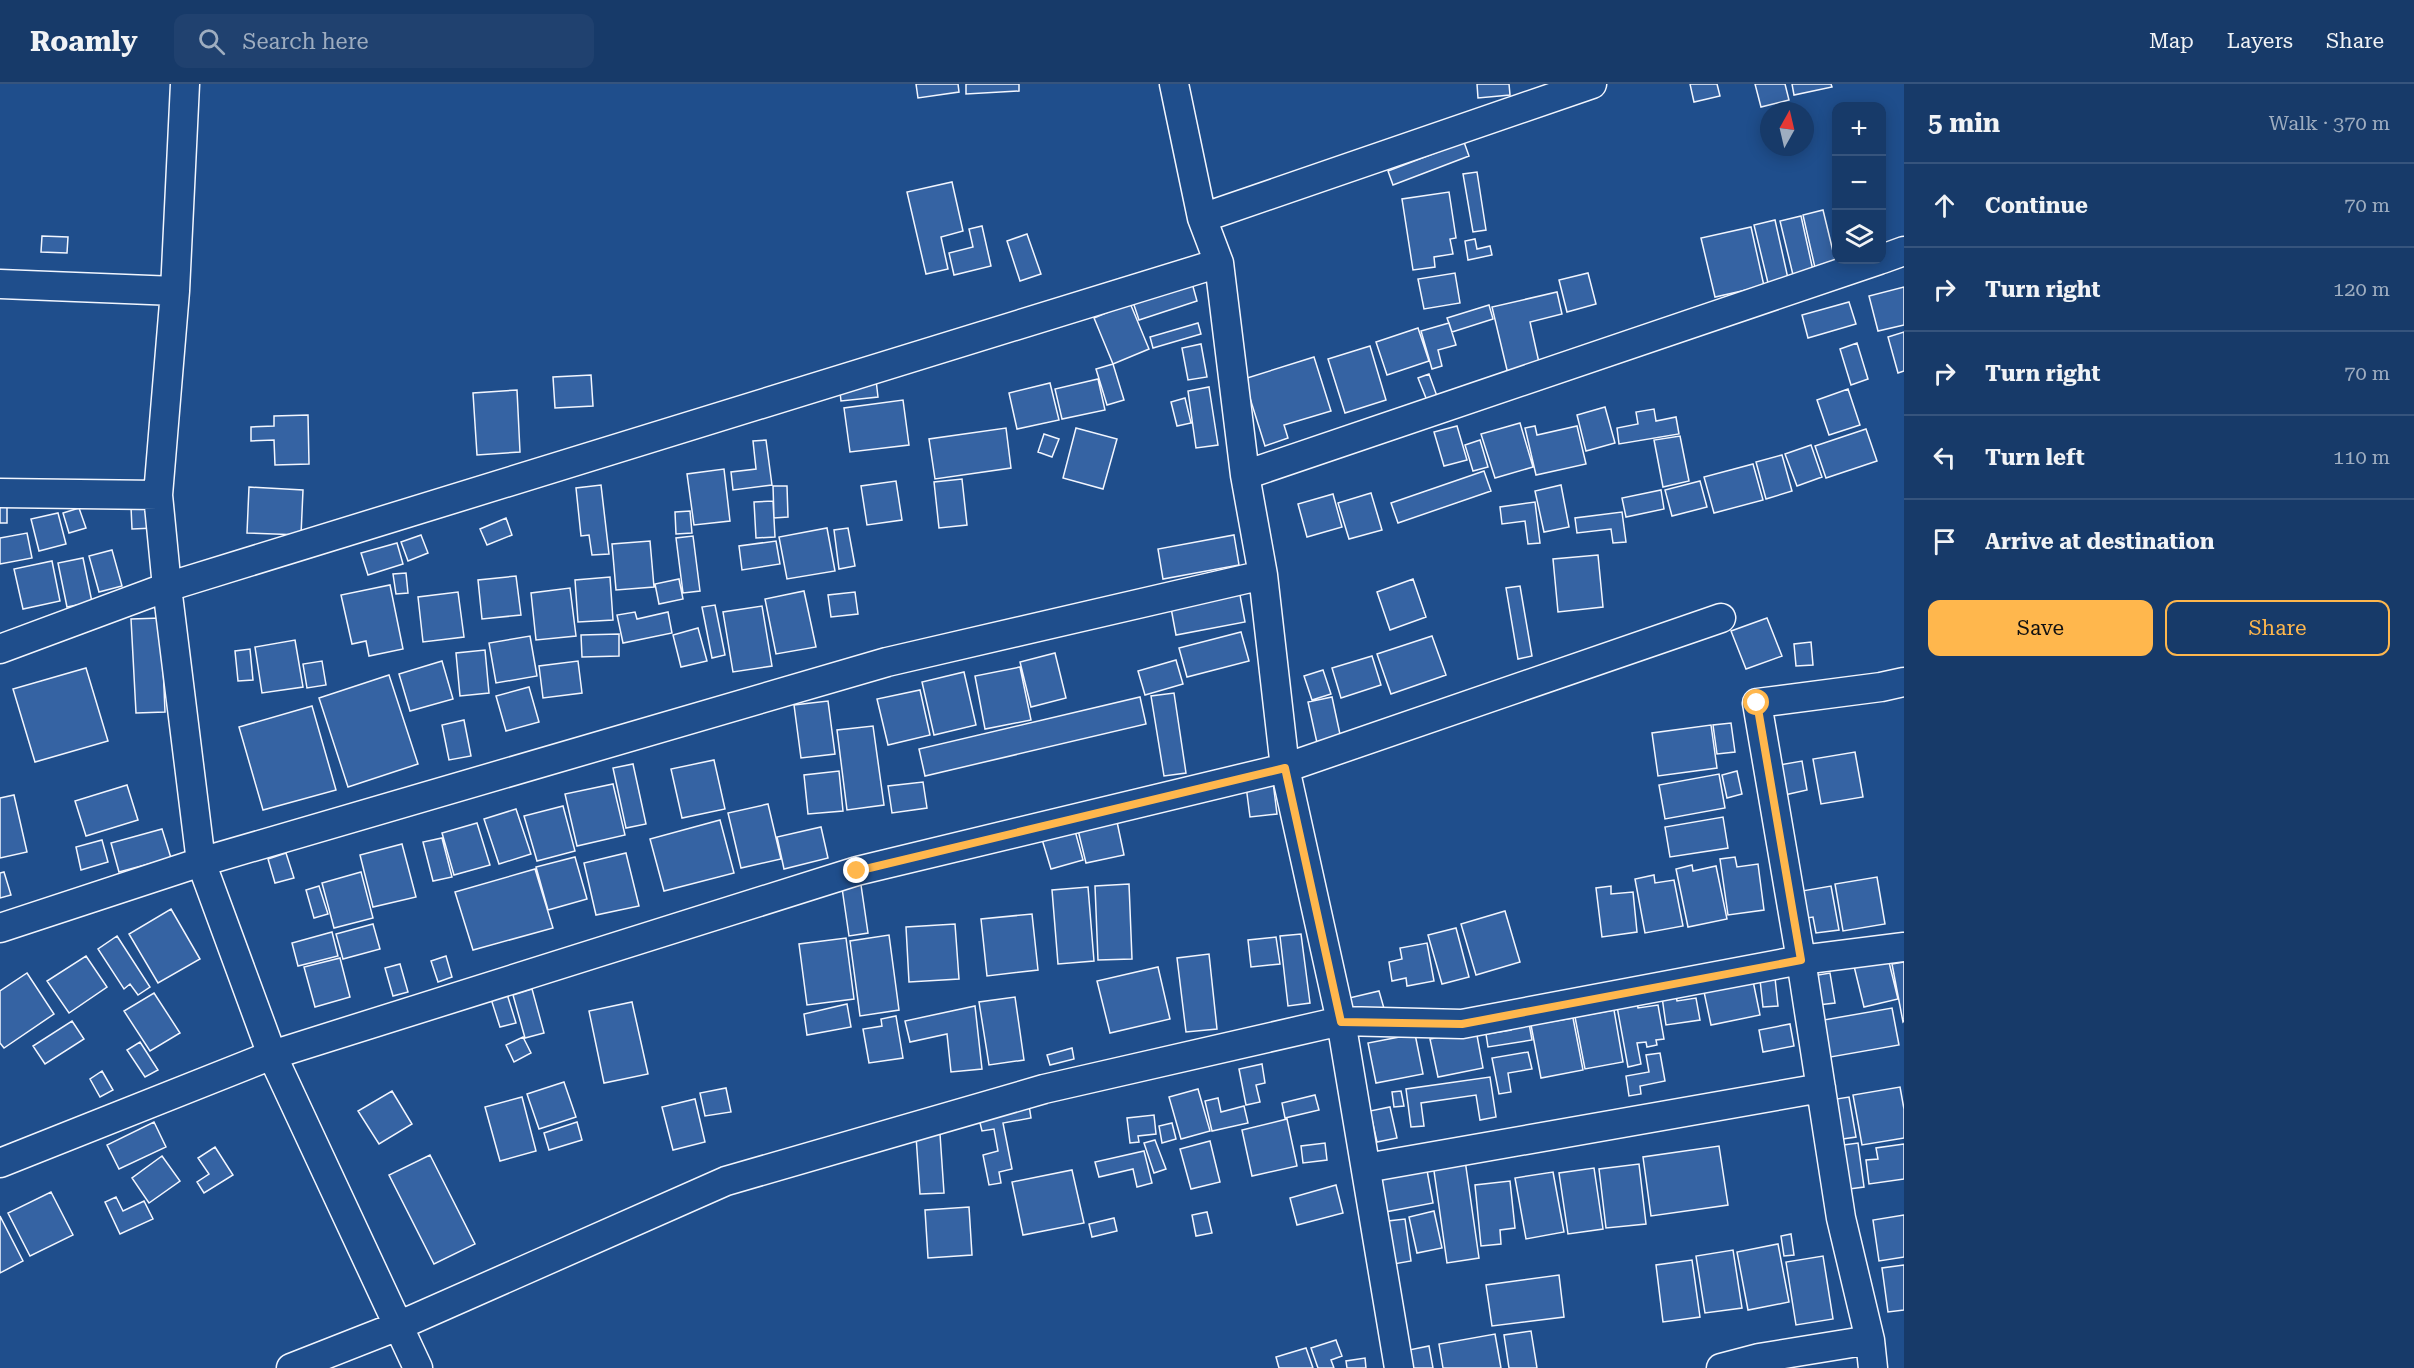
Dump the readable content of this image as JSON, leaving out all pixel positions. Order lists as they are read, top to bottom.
{
  "north": "top",
  "page": {
    "header": "Roamly",
    "search": "Search here",
    "nav": ["Map", "Layers", "Share"],
    "heading": ["5 min", "Walk · 370 m"],
    "map_buttons": ["+", "−"],
    "list": [
      ["Continue", "70 m"],
      ["Turn right", "120 m"],
      ["Turn right", "70 m"],
      ["Turn left", "110 m"],
      "Arrive at destination"
    ],
    "buttons": ["Save", "Share"]
  }
}
